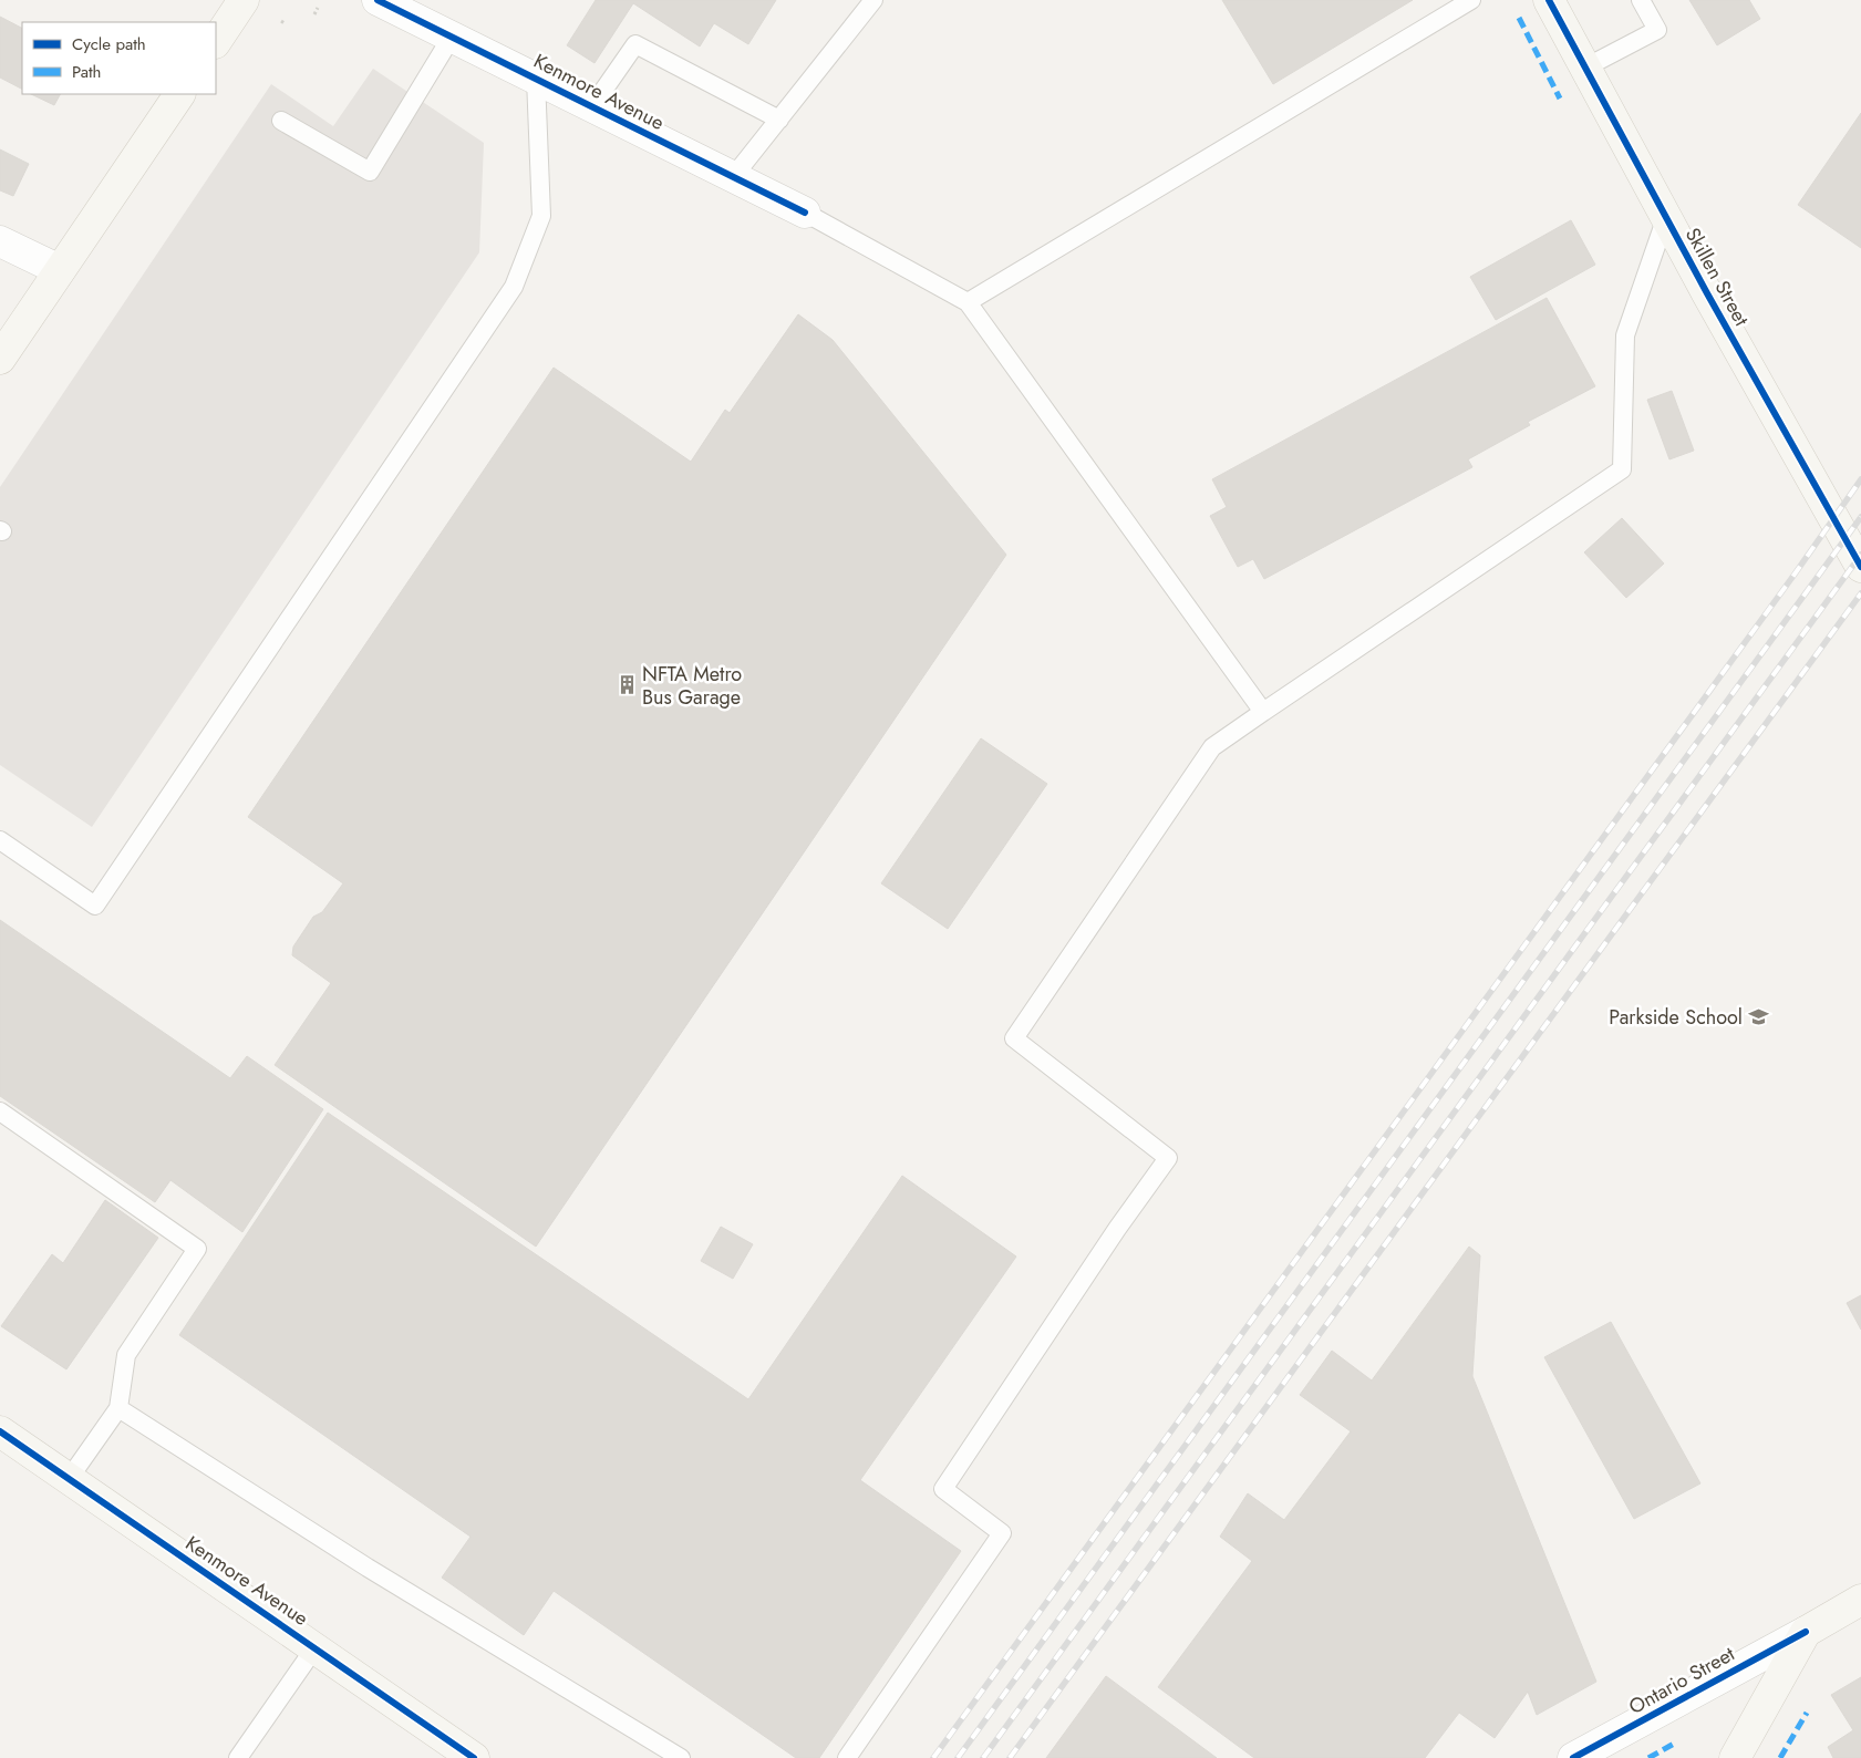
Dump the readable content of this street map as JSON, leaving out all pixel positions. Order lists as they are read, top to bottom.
{
  "streets": {
    "street": ["Kenmore Avenue", "Skillen Street", "Ontario Street"]
  },
  "places": {
    "building": ["NFTA Metro Bus Garage"],
    "school or university": ["Parkside School"]
  },
  "legend": ["Cycle path", "Path"]
}
